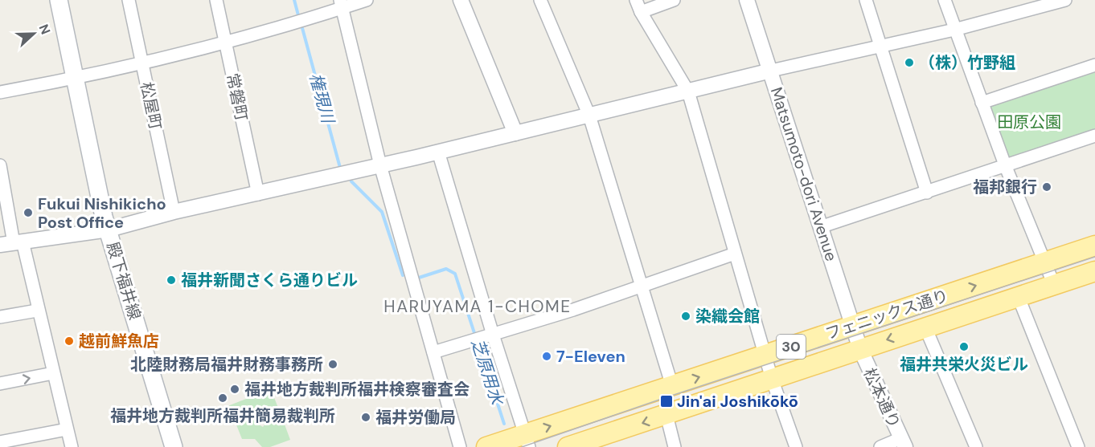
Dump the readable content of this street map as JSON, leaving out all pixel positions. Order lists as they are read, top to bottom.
{
  "streets": {
    "main road": ["殿下福井線", "フェニックス通り", "30"],
    "street": [
      "常磐町",
      "松屋町",
      "Matsumoto-dori Avenue",
      "松本通り"
    ]
  },
  "crossings": [
    ["Matsumoto-dori Avenue", "フェニックス通り"],
    ["Matsumoto-dori Avenue", "松本通り"],
    ["フェニックス通り", "松本通り"]
  ],
  "districts": ["HARUYAMA 1-CHOME"],
  "water": ["権現川", "芝原用水"],
  "parks": ["田原公園"],
  "places": {
    "other": [
      "（株）竹野組",
      "福邦銀行",
      "Fukui Nishikicho Post Office",
      "福井新聞さくら通りビル",
      "染織会館",
      "越前鮮魚店",
      "福井共栄火災ビル",
      "7-Eleven",
      "北陸財務局福井財務事務所",
      "福井地方裁判所福井検察審査会",
      "福井地方裁判所福井簡易裁判所",
      "福井労働局"
    ],
    "transit": ["Jin'ai Joshikōkō"]
  },
  "north": "right"
}
